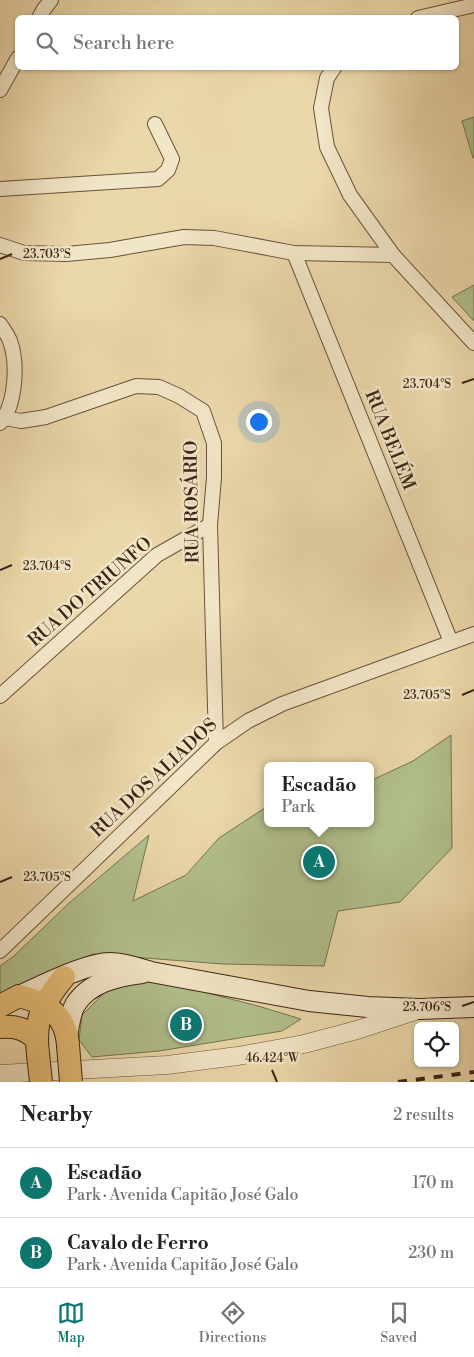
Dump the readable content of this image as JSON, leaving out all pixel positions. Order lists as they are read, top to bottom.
{
  "streets": {
    "street": [
      "RUA BELÉM",
      "RUA ROSÁRIO",
      "RUA DO TRIUNFO",
      "RUA DOS ALIADOS"
    ]
  },
  "crossings": [
    ["RUA BELÉM", "RUA DOS ALIADOS"],
    ["RUA ROSÁRIO", "RUA DO TRIUNFO"],
    ["RUA ROSÁRIO", "RUA DOS ALIADOS"]
  ],
  "page": {
    "search": "Search here",
    "popup": ["Escadão", "Park"],
    "pins": ["A", "B"],
    "heading": ["Nearby", "2 results"],
    "list": [
      {
        "mark": "A",
        "name": "Escadão",
        "note": "Park · Avenida Capitão José Galo",
        "value": "170 m"
      },
      {
        "mark": "B",
        "name": "Cavalo de Ferro",
        "note": "Park · Avenida Capitão José Galo",
        "value": "230 m"
      }
    ],
    "nav": ["Map", "Directions", "Saved"]
  },
  "coordinates": [
    "23.703°S",
    "23.704°S",
    "23.705°S",
    "23.706°S",
    "46.424°W"
  ]
}
